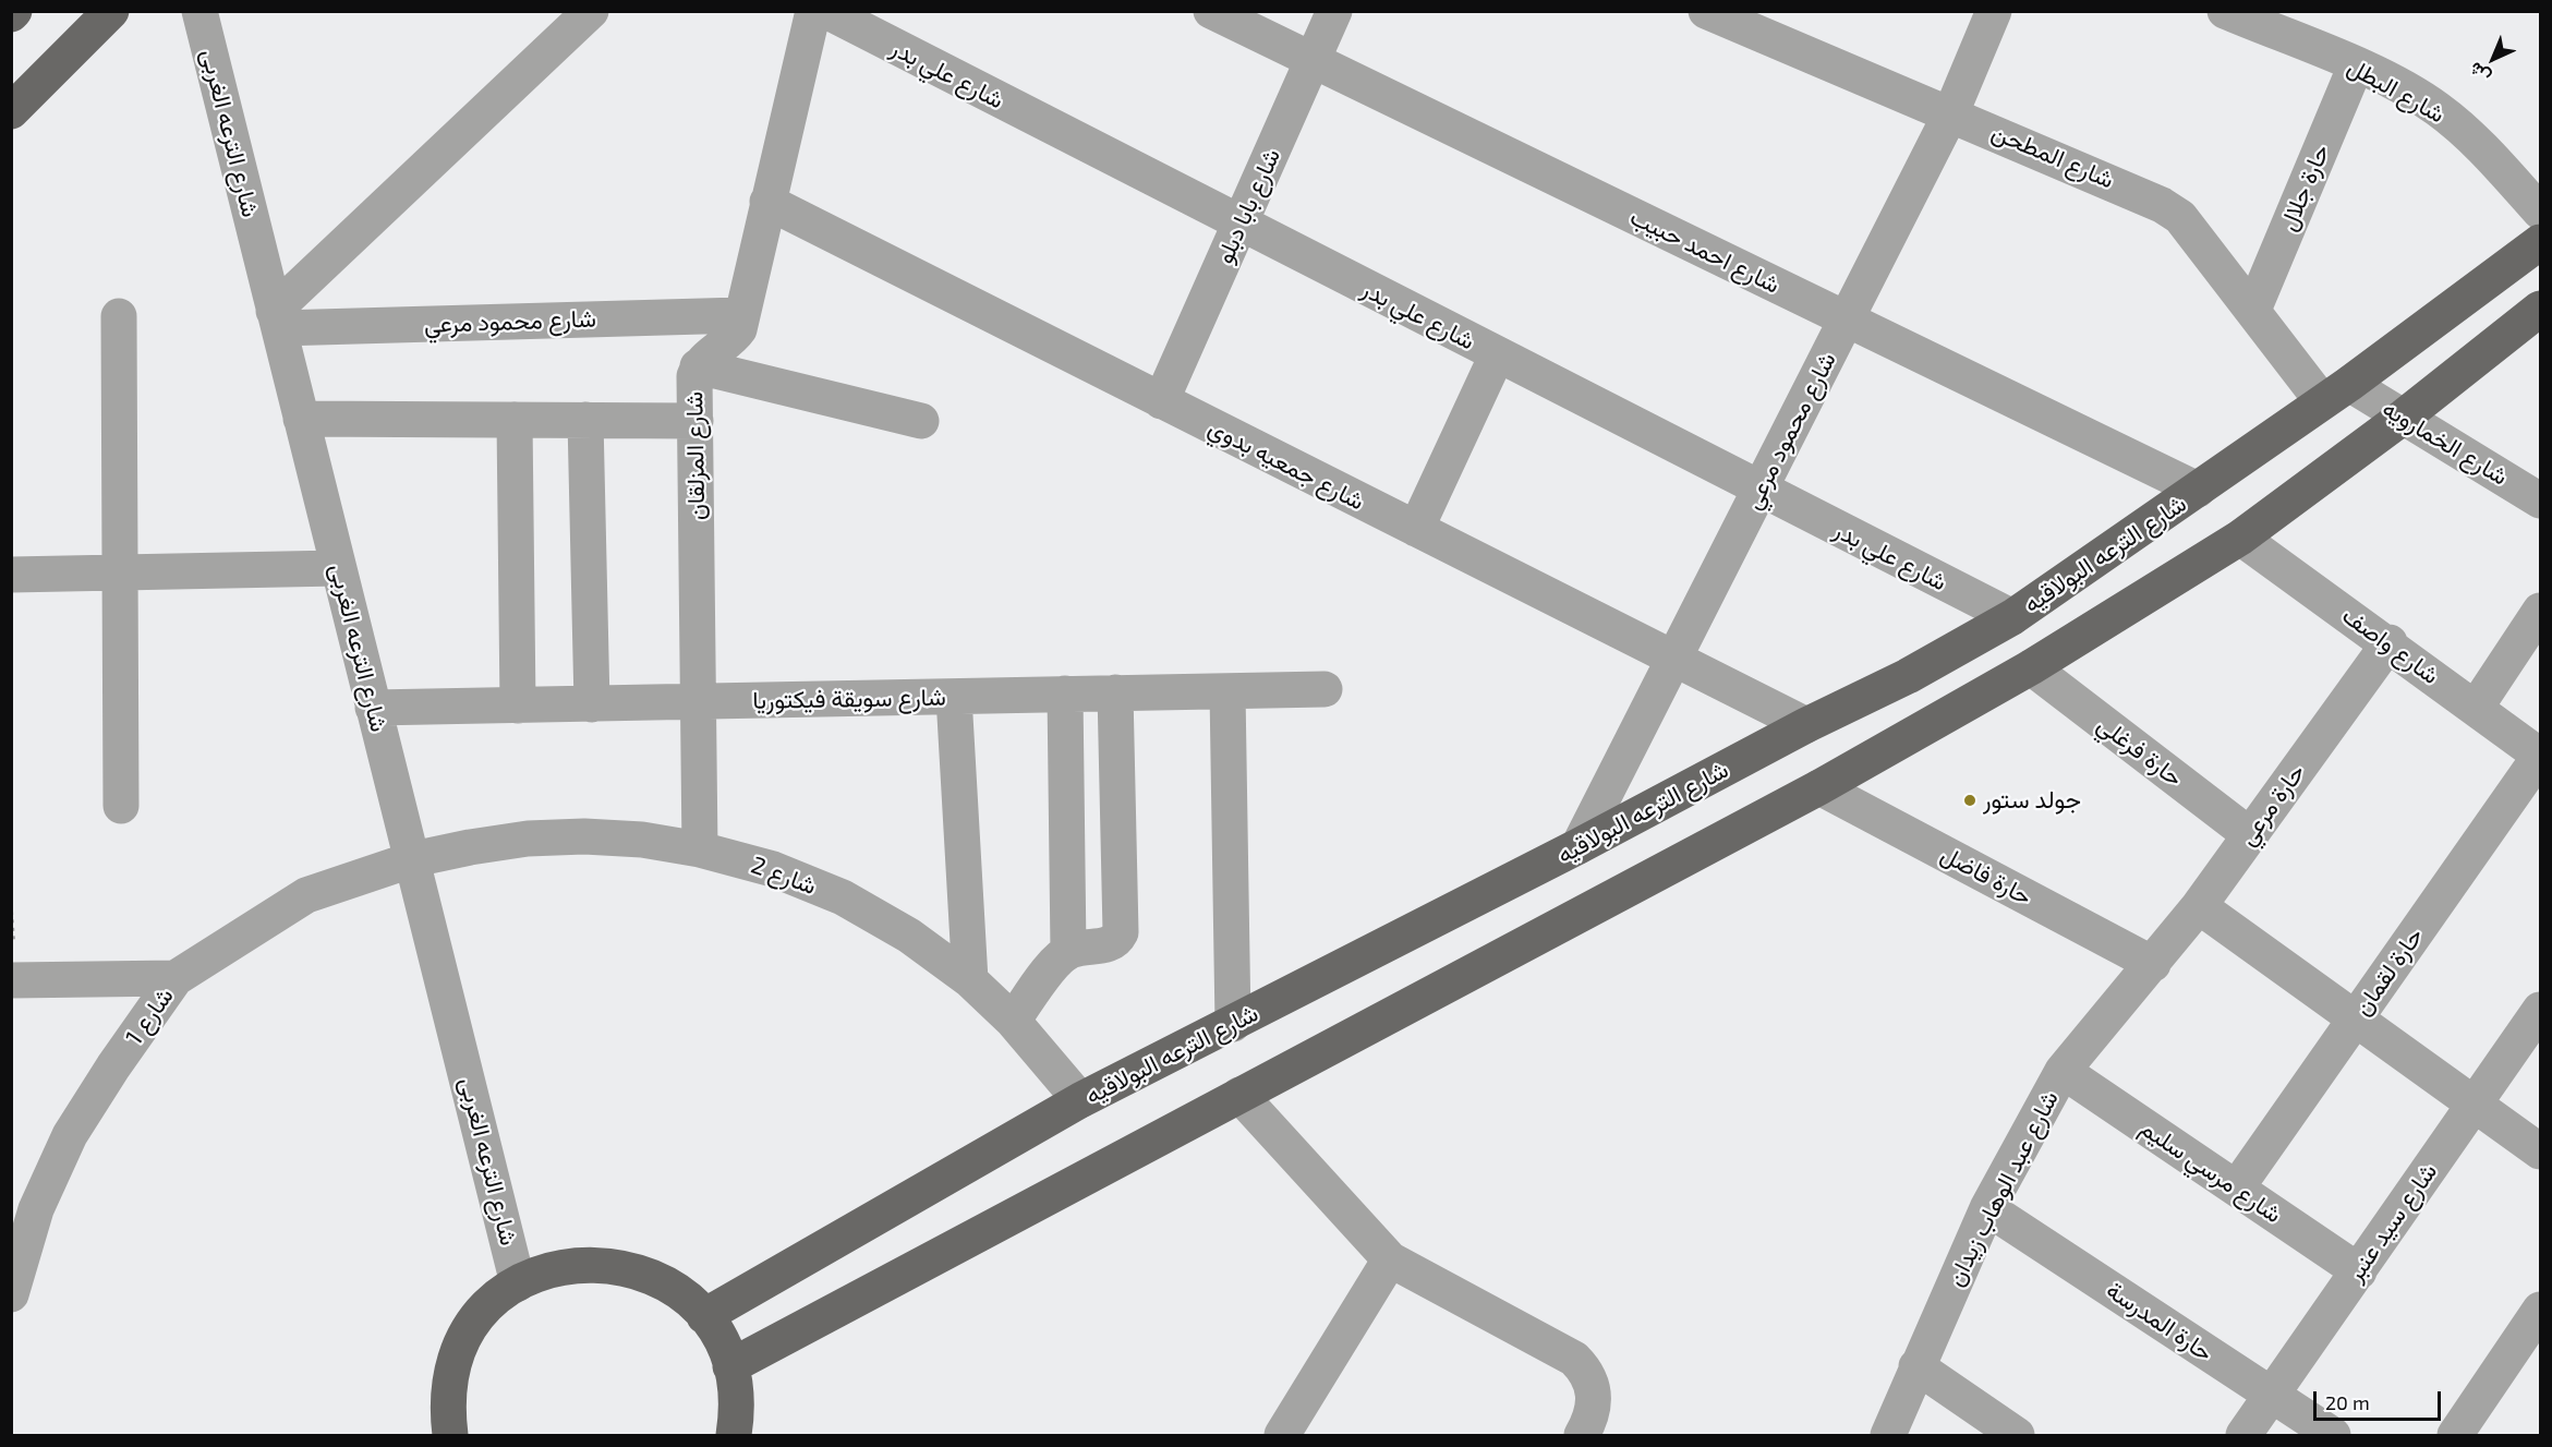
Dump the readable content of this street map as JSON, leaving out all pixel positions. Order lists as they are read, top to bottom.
{
  "streets": {
    "main road": ["شارع الترعه البولاقيه"],
    "street": [
      "شارع علي بدر",
      "شارع البطل",
      "شارع الترعه الغربى",
      "شارع المطحن",
      "حارة جلال",
      "شارع بابا دبلو",
      "شارع احمد حبيب",
      "شارع محمود مرعي",
      "شارع الخمارويه",
      "شارع المزلقان",
      "شارع جمعيه بدوي",
      "شارع واصف",
      "شارع سويقة فيكتوريا",
      "حارة فرغلي",
      "حارة مرعي",
      "شارع 2",
      "حارة فاضل",
      "حارة لقمان",
      "شارع 1",
      "شارع مرسي سليم",
      "شارع عبد الوهاب زيدان",
      "شارع سيد عنبر",
      "حارة المدرسة"
    ]
  },
  "crossings": [
    ["شارع علي بدر", "شارع بابا دبلو"],
    ["شارع علي بدر", "شارع محمود مرعي"],
    ["شارع علي بدر", "شارع الترعه البولاقيه"],
    ["شارع البطل", "حارة جلال"],
    ["شارع الترعه الغربى", "شارع محمود مرعي"],
    ["شارع الترعه الغربى", "شارع سويقة فيكتوريا"],
    ["شارع الترعه الغربى", "شارع 2"],
    ["شارع الترعه الغربى", "شارع 1"],
    ["شارع المطحن", "حارة جلال"],
    ["شارع المطحن", "شارع محمود مرعي"],
    ["شارع المطحن", "شارع الخمارويه"],
    ["شارع المطحن", "شارع الترعه البولاقيه"],
    ["شارع بابا دبلو", "شارع احمد حبيب"],
    ["شارع بابا دبلو", "شارع جمعيه بدوي"],
    ["شارع احمد حبيب", "شارع محمود مرعي"],
    ["شارع احمد حبيب", "شارع الترعه البولاقيه"],
    ["شارع محمود مرعي", "شارع المزلقان"],
    ["شارع محمود مرعي", "شارع جمعيه بدوي"],
    ["شارع محمود مرعي", "شارع الترعه البولاقيه"],
    ["شارع الخمارويه", "شارع الترعه البولاقيه"],
    ["شارع المزلقان", "شارع جمعيه بدوي"],
    ["شارع المزلقان", "شارع سويقة فيكتوريا"],
    ["شارع المزلقان", "شارع 2"],
    ["شارع جمعيه بدوي", "شارع الترعه البولاقيه"],
    ["شارع الترعه البولاقيه", "شارع 2"],
    ["شارع واصف", "حارة مرعي"],
    ["شارع واصف", "حارة لقمان"],
    ["حارة فرغلي", "حارة مرعي"],
    ["حارة مرعي", "حارة فاضل"],
    ["حارة مرعي", "شارع عبد الوهاب زيدان"],
    ["شارع 2", "شارع 1"],
    ["حارة فاضل", "شارع عبد الوهاب زيدان"],
    ["حارة لقمان", "شارع مرسي سليم"],
    ["شارع مرسي سليم", "شارع عبد الوهاب زيدان"],
    ["شارع مرسي سليم", "شارع سيد عنبر"],
    ["شارع عبد الوهاب زيدان", "حارة المدرسة"],
    ["شارع سيد عنبر", "حارة المدرسة"]
  ],
  "places": ["جولد ستور"],
  "scale_bar": "20 m",
  "north": "bottom left"
}
